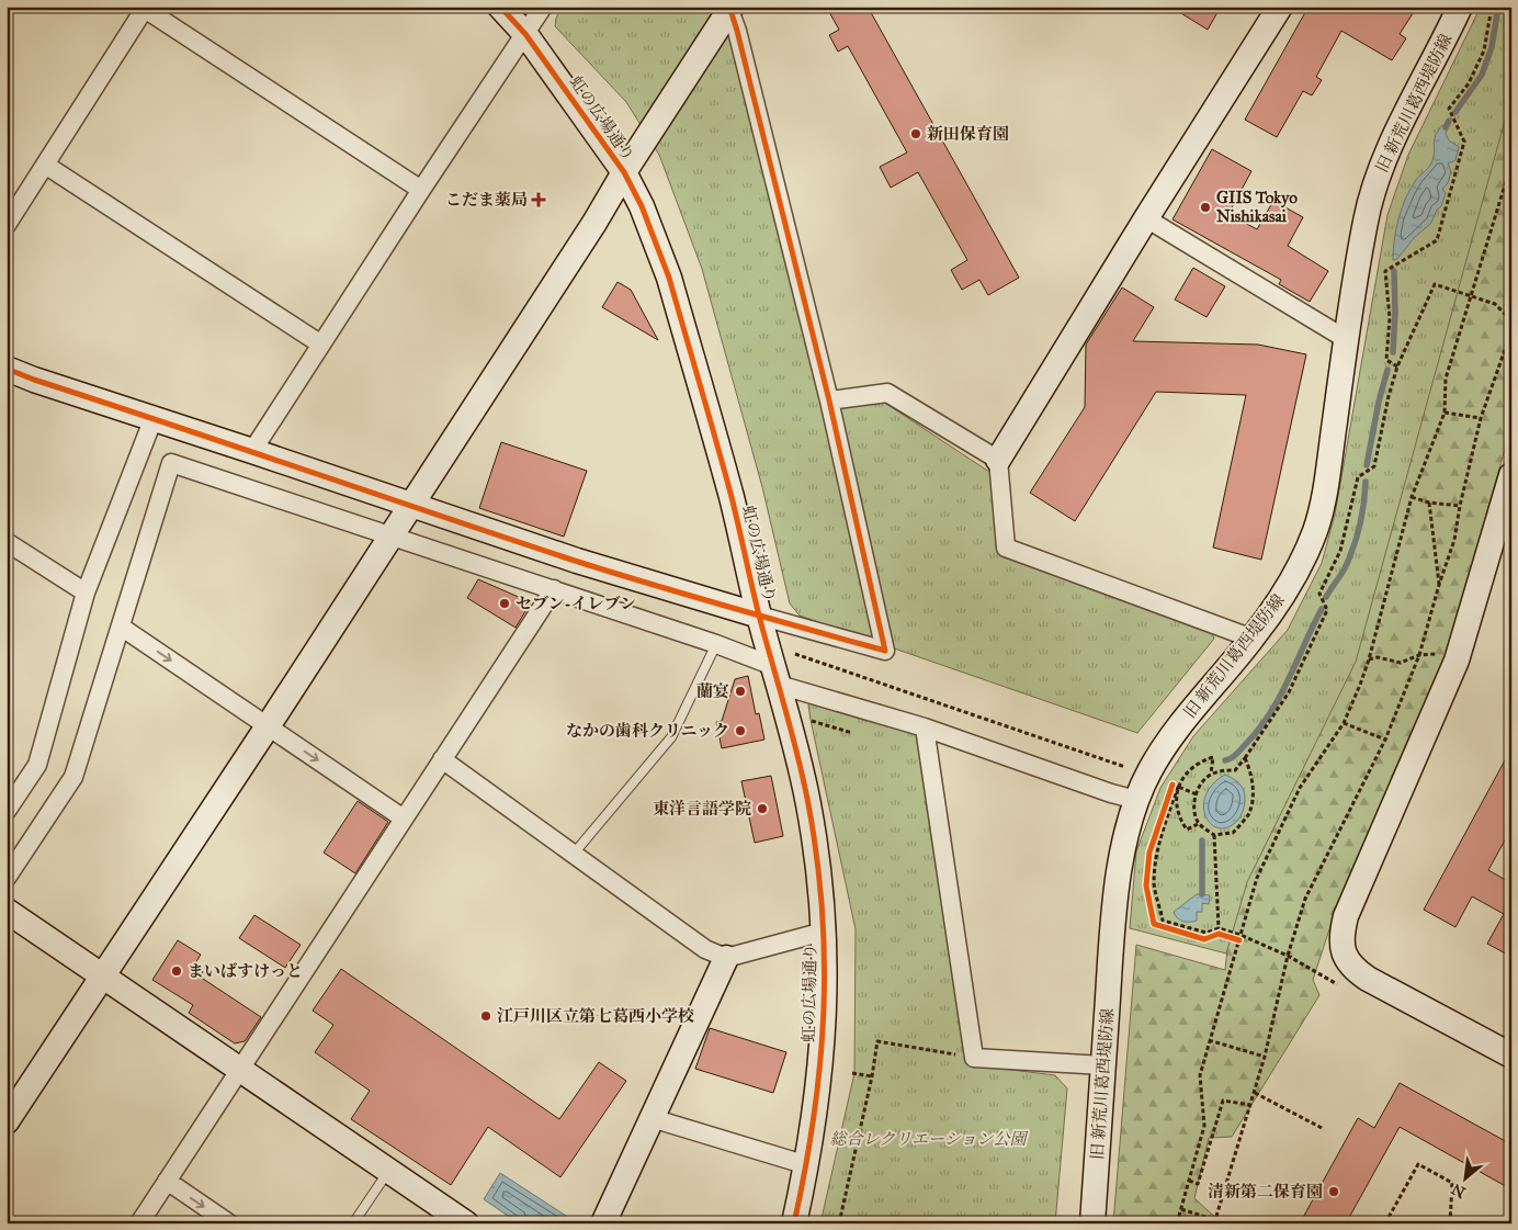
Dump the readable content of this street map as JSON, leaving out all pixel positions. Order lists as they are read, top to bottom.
{
  "streets": {
    "street": ["旧 新荒川葛西堤防線", "虹の広場通り"]
  },
  "parks": ["総合レクリエーション公園"],
  "places": {
    "other": [
      "新田保育園",
      "GIIS Tokyo Nishikasai",
      "セブン-イレブン",
      "蘭宴",
      "なかの歯科クリニック",
      "東洋言語学院",
      "まいばすけっと",
      "江戸川区立第七葛西小学校",
      "清新第二保育園"
    ],
    "health": ["こだま薬局"]
  },
  "north": "bottom left"
}
